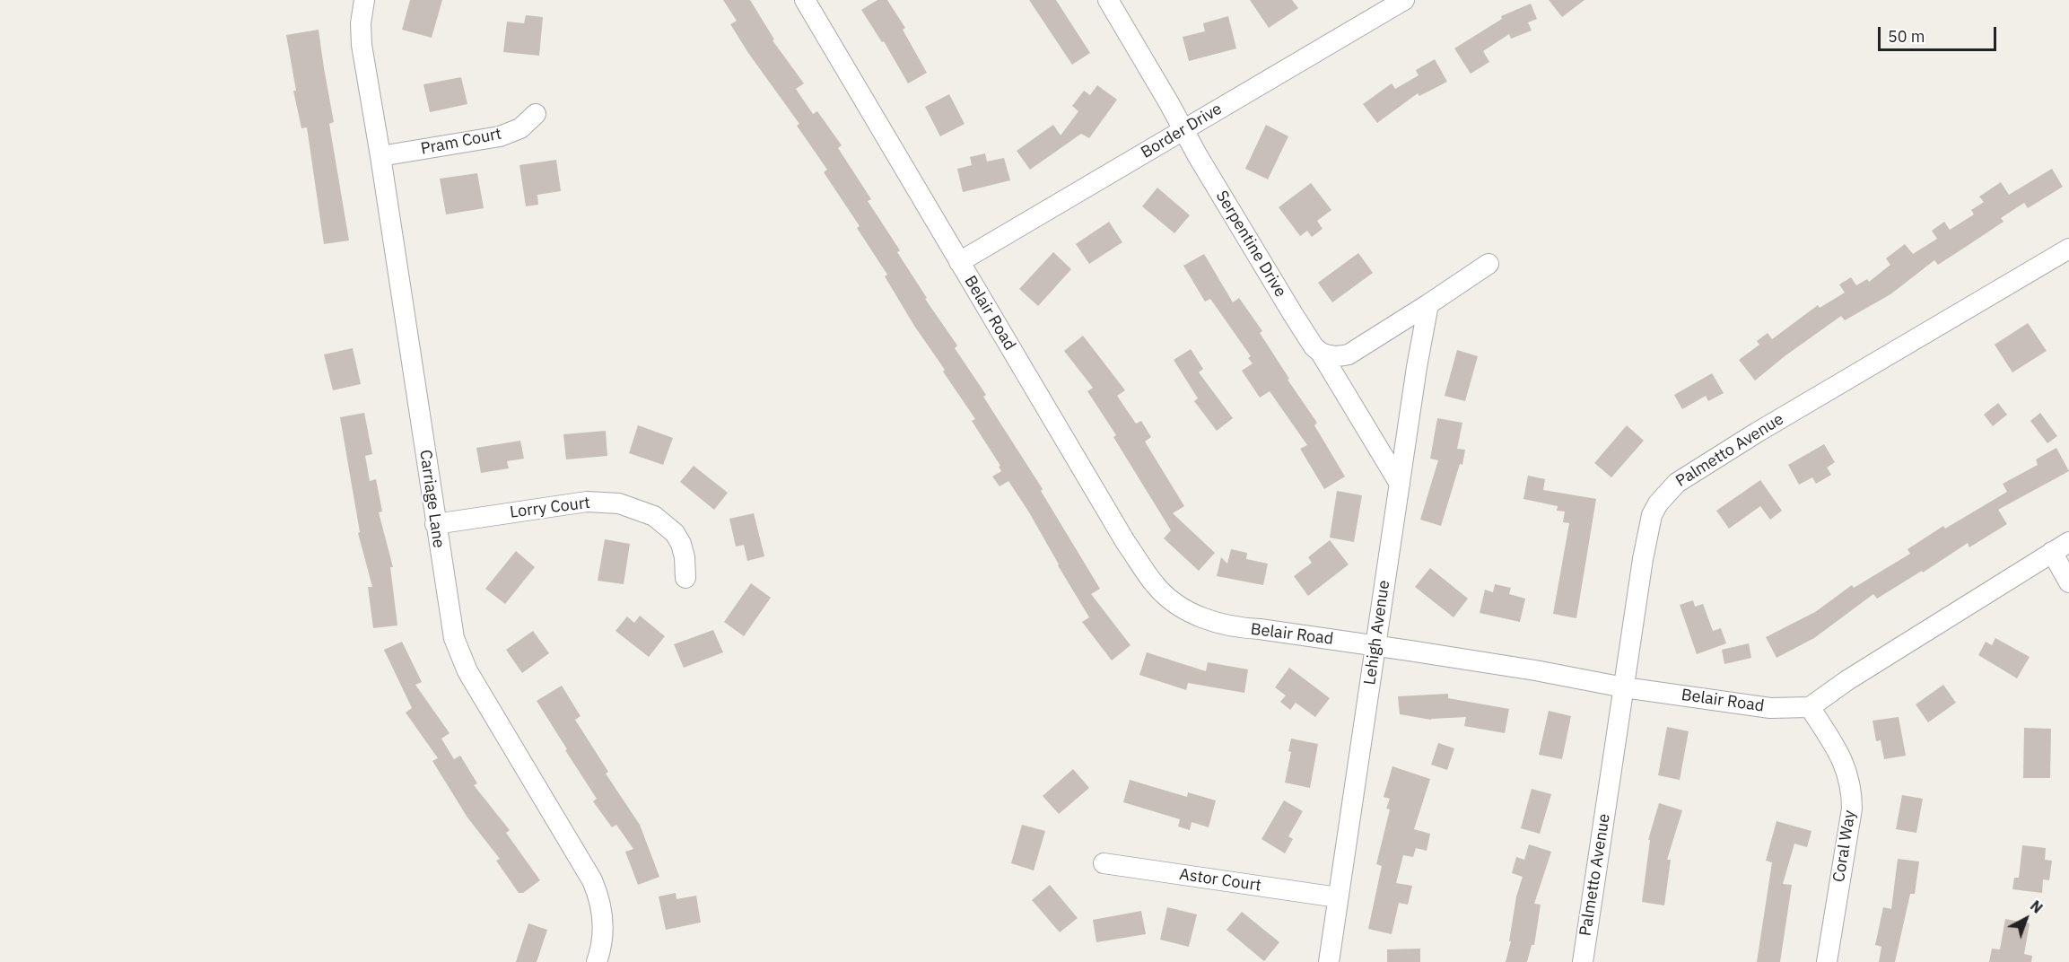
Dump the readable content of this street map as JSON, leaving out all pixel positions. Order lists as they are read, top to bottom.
{
  "streets": {
    "street": [
      "Border Drive",
      "Pram Court",
      "Serpentine Drive",
      "Belair Road",
      "Palmetto Avenue",
      "Carriage Lane",
      "Lorry Court",
      "Lehigh Avenue",
      "Coral Way",
      "Astor Court"
    ]
  },
  "crossings": [
    ["Border Drive", "Serpentine Drive"],
    ["Border Drive", "Belair Road"],
    ["Pram Court", "Carriage Lane"],
    ["Serpentine Drive", "Lehigh Avenue"],
    ["Belair Road", "Palmetto Avenue"],
    ["Belair Road", "Lehigh Avenue"],
    ["Belair Road", "Coral Way"],
    ["Carriage Lane", "Lorry Court"],
    ["Lehigh Avenue", "Astor Court"]
  ],
  "scale_bar": "50 m",
  "north": "top right"
}
